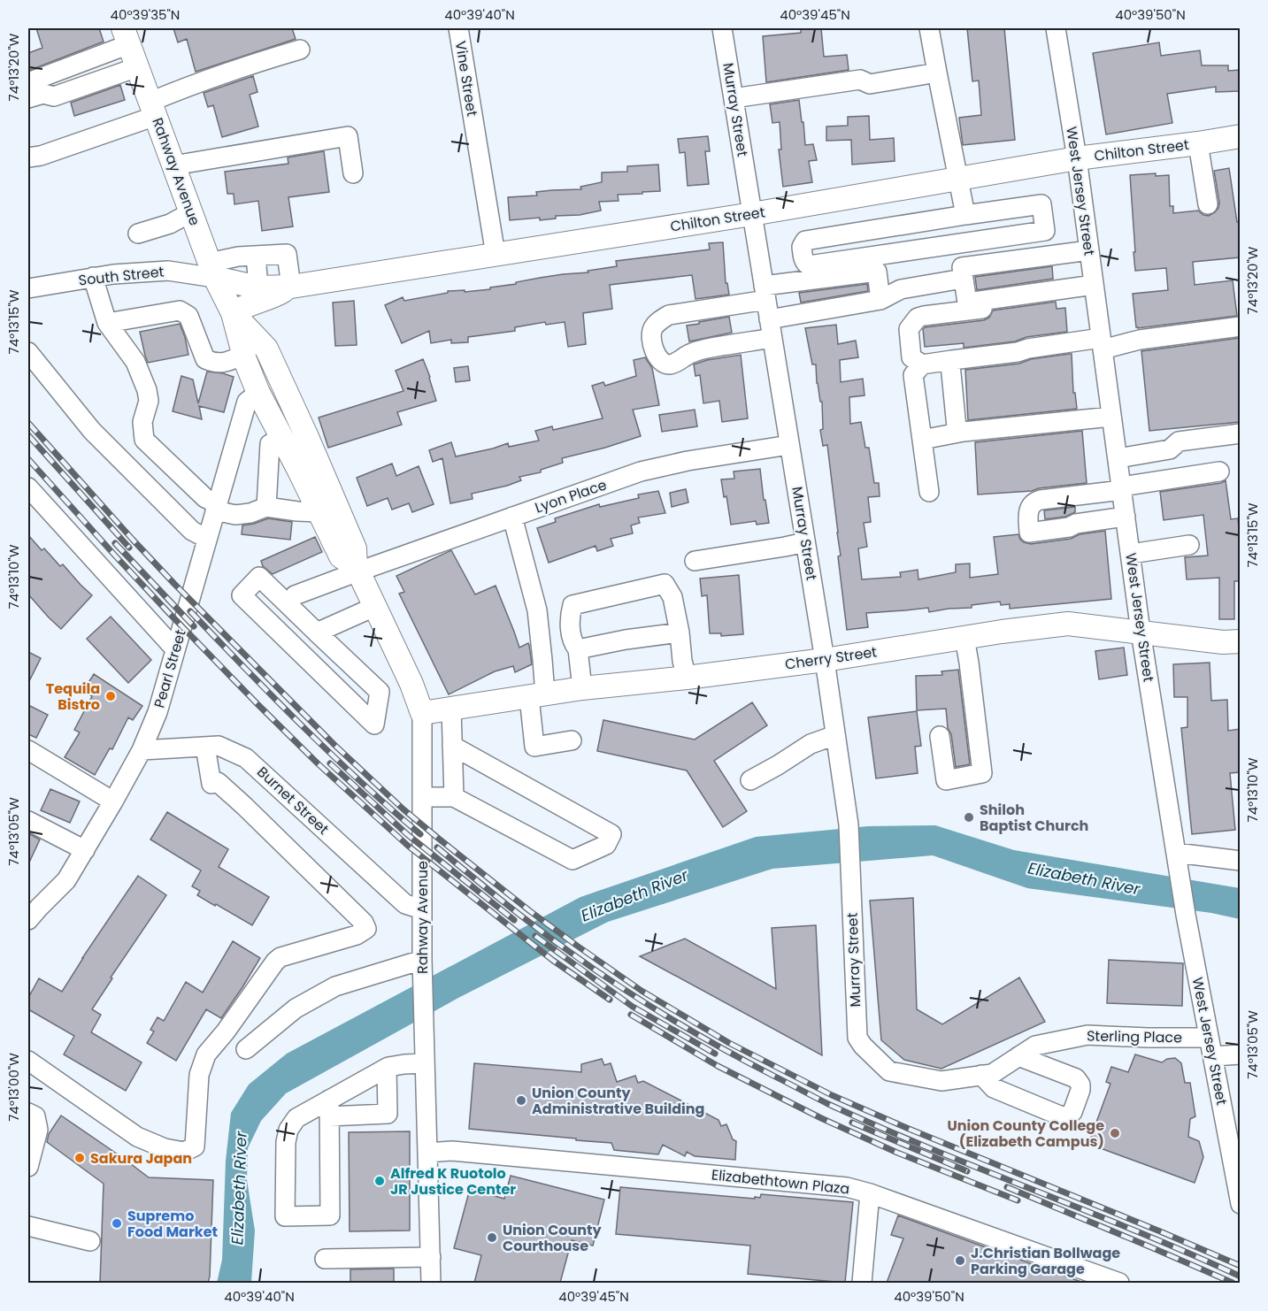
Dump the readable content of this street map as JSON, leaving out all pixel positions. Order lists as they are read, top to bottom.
{
  "streets": {
    "main road": ["Chilton Street", "Rahway Avenue", "Cherry Street"],
    "street": [
      "Vine Street",
      "Murray Street",
      "West Jersey Street",
      "South Street",
      "Lyon Place",
      "Pearl Street",
      "Burnet Street",
      "Sterling Place",
      "Elizabethtown Plaza"
    ]
  },
  "crossings": [
    ["Vine Street", "Chilton Street"],
    ["Murray Street", "Chilton Street"],
    ["Murray Street", "Lyon Place"],
    ["Murray Street", "Cherry Street"],
    ["Murray Street", "Sterling Place"],
    ["Chilton Street", "Rahway Avenue"],
    ["Chilton Street", "West Jersey Street"],
    ["Chilton Street", "South Street"],
    ["Rahway Avenue", "South Street"],
    ["Rahway Avenue", "Lyon Place"],
    ["Rahway Avenue", "Cherry Street"],
    ["Rahway Avenue", "Pearl Street"],
    ["Rahway Avenue", "Burnet Street"],
    ["Rahway Avenue", "Elizabethtown Plaza"],
    ["West Jersey Street", "Cherry Street"],
    ["West Jersey Street", "Sterling Place"],
    ["Pearl Street", "Burnet Street"]
  ],
  "water": ["Elizabeth River"],
  "places": [
    "Tequila Bistro",
    "Shiloh Baptist Church",
    "Union County Administrative Building",
    "Union County College (Elizabeth Campus)",
    "Sakura Japan",
    "Alfred K Ruotolo JR Justice Center",
    "Supremo Food Market",
    "Union County Courthouse",
    "J.Christian Bollwage Parking Garage"
  ],
  "coordinates": [
    "40°39'35\"N",
    "40°39'40\"N",
    "40°39'45\"N",
    "40°39'50\"N",
    "74°13'20\"W",
    "74°13'15\"W",
    "74°13'10\"W",
    "74°13'05\"W",
    "74°13'00\"W"
  ]
}
